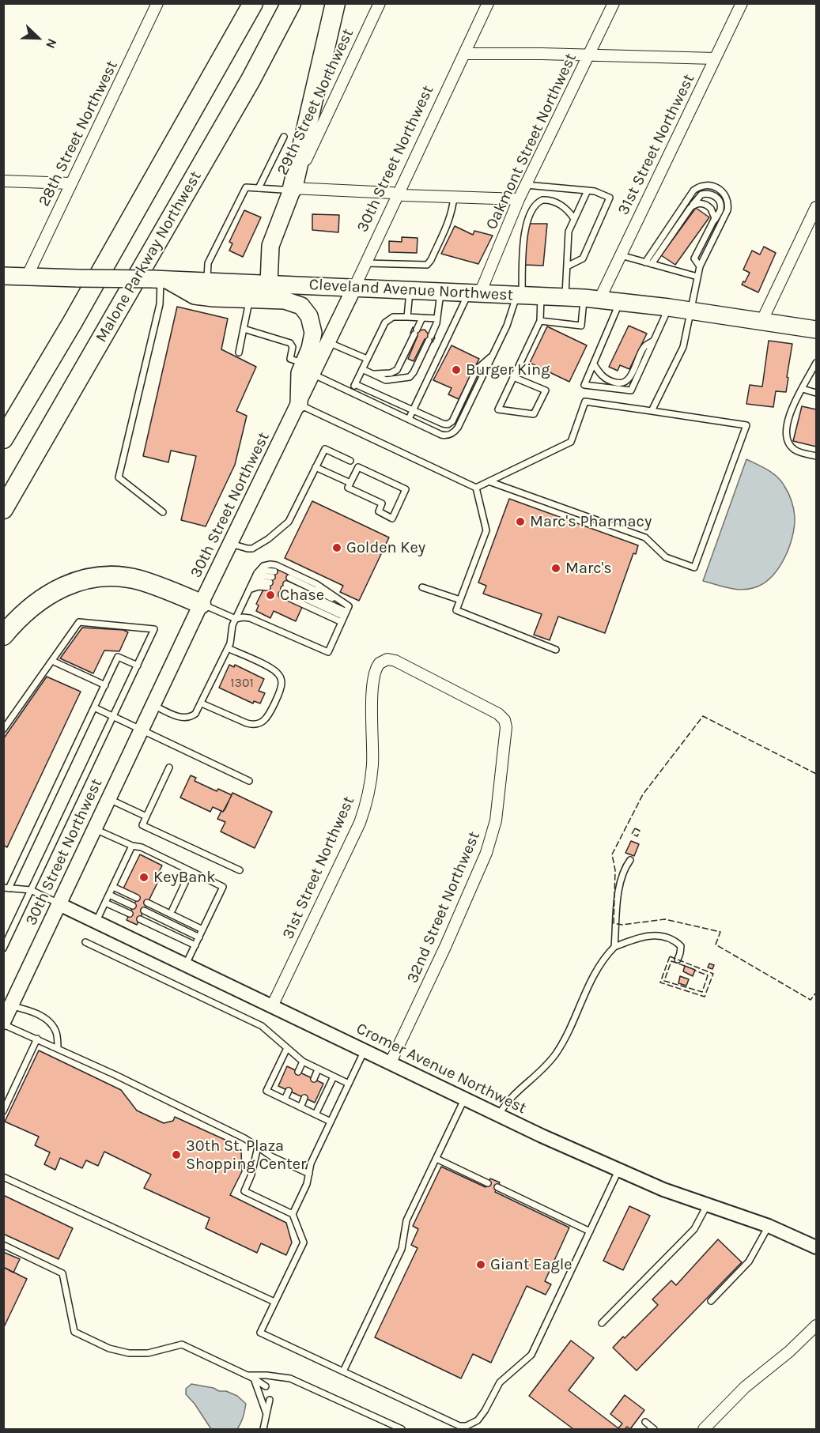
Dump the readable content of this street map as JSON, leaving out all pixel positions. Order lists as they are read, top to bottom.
{
  "streets": {
    "highway": ["Malone Parkway Northwest"],
    "main road": ["30th Street Northwest", "Cleveland Avenue Northwest"],
    "street": [
      "29th Street Northwest",
      "28th Street Northwest",
      "Oakmont Street Northwest",
      "31st Street Northwest",
      "32nd Street Northwest",
      "Cromer Avenue Northwest"
    ]
  },
  "crossings": [
    ["28th Street Northwest", "Cleveland Avenue Northwest"],
    ["Oakmont Street Northwest", "Cleveland Avenue Northwest"],
    ["31st Street Northwest", "Cleveland Avenue Northwest"],
    ["31st Street Northwest", "32nd Street Northwest"],
    ["31st Street Northwest", "Cromer Avenue Northwest"],
    ["30th Street Northwest", "Cleveland Avenue Northwest"],
    ["30th Street Northwest", "Cromer Avenue Northwest"],
    ["32nd Street Northwest", "Cromer Avenue Northwest"]
  ],
  "places": [
    "Burger King",
    "Marc's Pharmacy",
    "Golden Key",
    "Marc's",
    "Chase",
    "KeyBank",
    "30th St. Plaza Shopping Center",
    "Giant Eagle"
  ],
  "house_numbers": ["1301"],
  "north": "bottom right"
}
